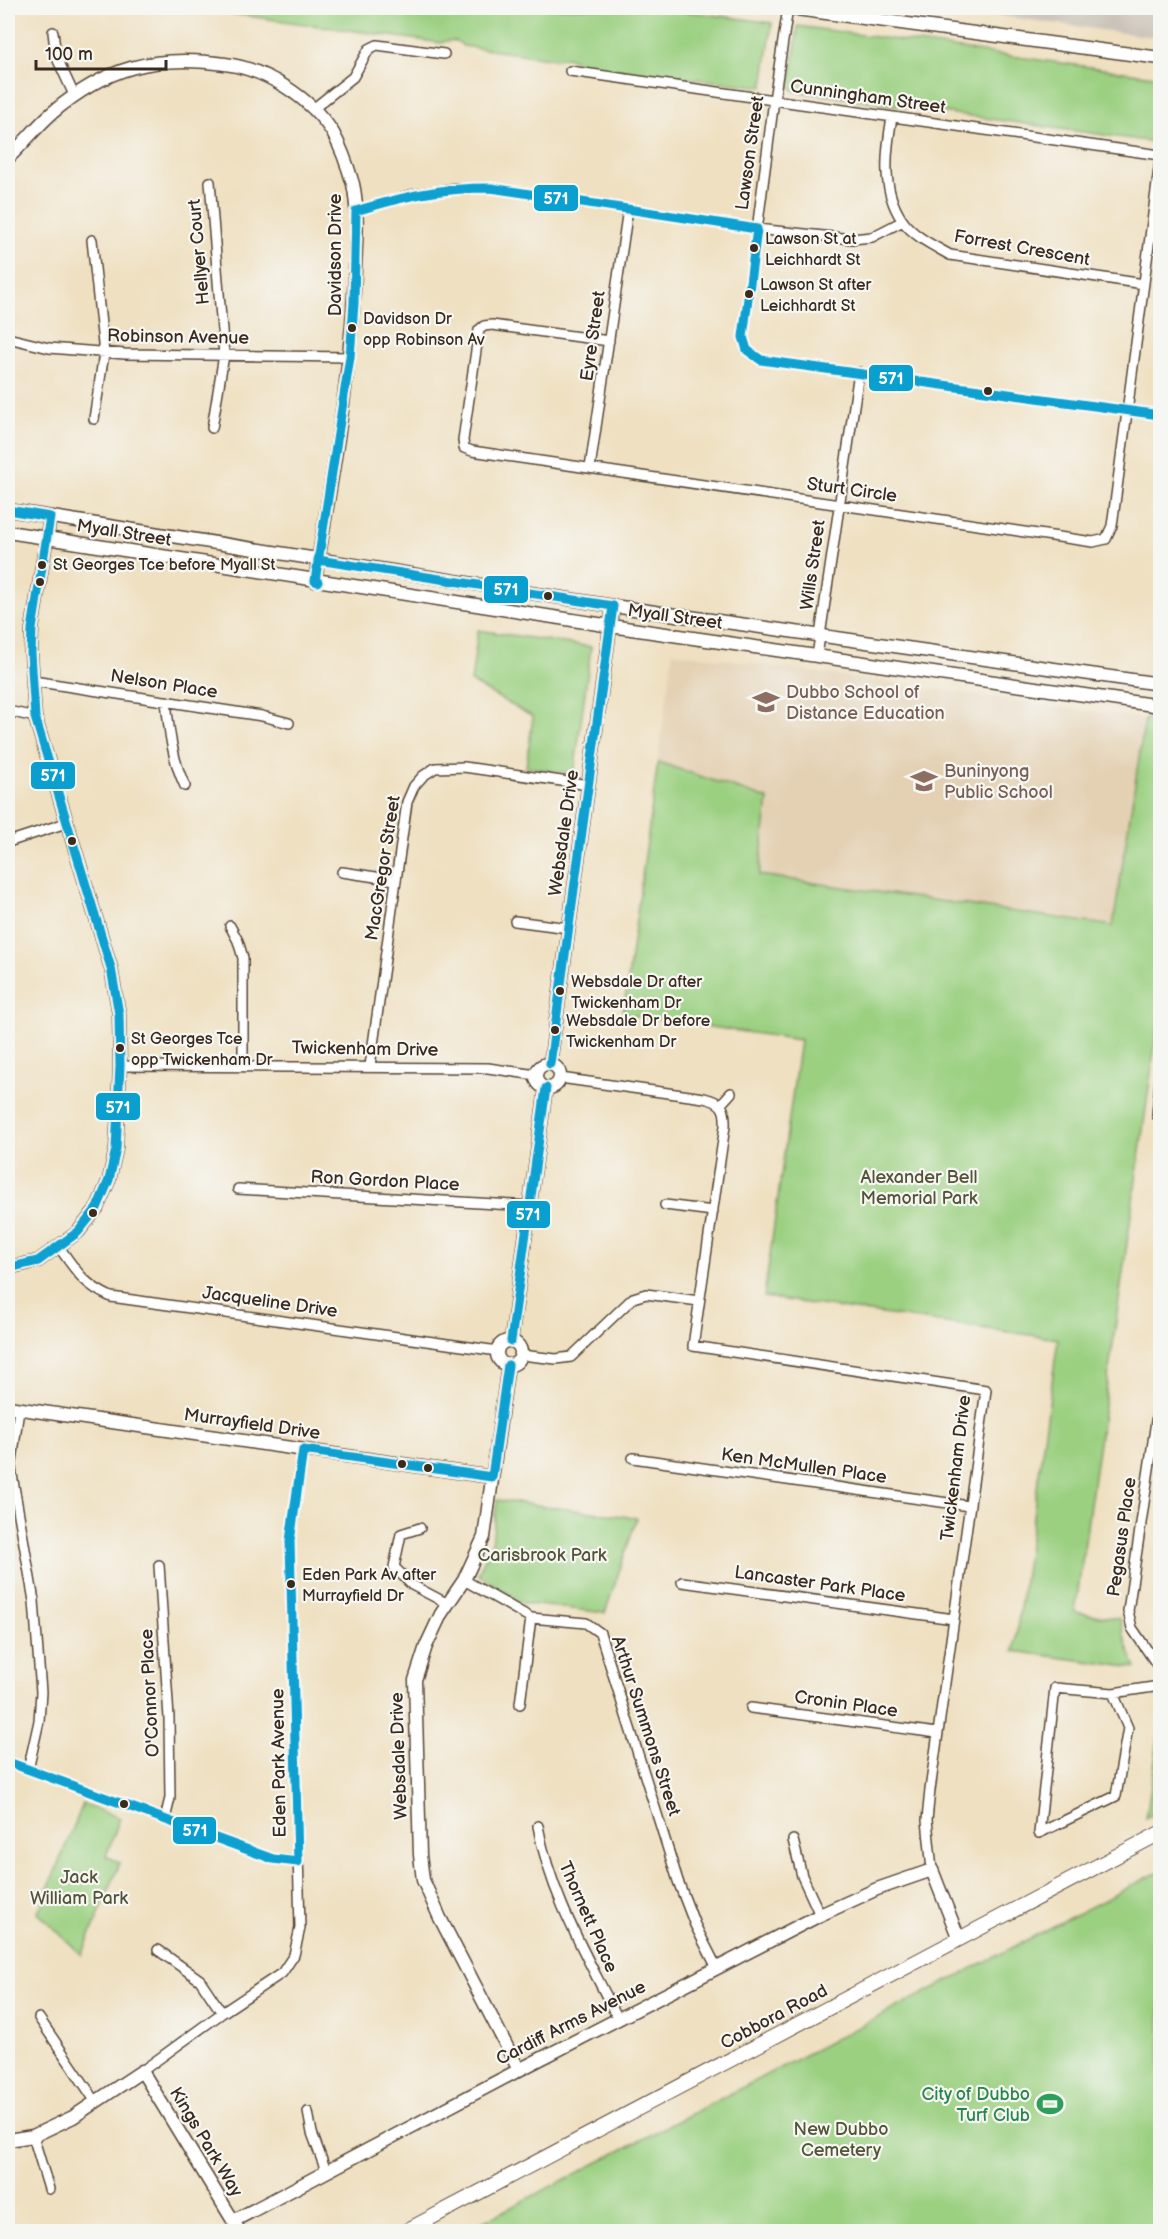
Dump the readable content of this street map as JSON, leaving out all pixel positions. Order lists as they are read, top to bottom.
{
  "streets": {
    "main road": ["Cobbora Road"],
    "street": [
      "Cunningham Street",
      "Lawson Street",
      "Forrest Crescent",
      "Hellyer Court",
      "Davidson Drive",
      "Eyre Street",
      "Robinson Avenue",
      "Sturt Circle",
      "Myall Street",
      "Wills Street",
      "Nelson Place",
      "Websdale Drive",
      "MacGregor Street",
      "Twickenham Drive",
      "Ron Gordon Place",
      "Jacqueline Drive",
      "Murrayfield Drive",
      "Ken McMullen Place",
      "Pegasus Place",
      "Lancaster Park Place",
      "O'Connor Place",
      "Cronin Place",
      "Arthur Summons Street",
      "Eden Park Avenue",
      "Thornett Place",
      "Cardiff Arms Avenue",
      "Kings Park Way"
    ]
  },
  "crossings": [
    ["Cunningham Street", "Lawson Street"],
    ["Cunningham Street", "Forrest Crescent"],
    ["Lawson Street", "Sturt Circle"],
    ["Lawson Street", "Wills Street"],
    ["Forrest Crescent", "Sturt Circle"],
    ["Hellyer Court", "Robinson Avenue"],
    ["Davidson Drive", "Robinson Avenue"],
    ["Davidson Drive", "Myall Street"],
    ["Eyre Street", "Sturt Circle"],
    ["Sturt Circle", "Wills Street"],
    ["Myall Street", "Wills Street"],
    ["Myall Street", "Websdale Drive"],
    ["Websdale Drive", "MacGregor Street"],
    ["Websdale Drive", "Twickenham Drive"],
    ["Websdale Drive", "Jacqueline Drive"],
    ["Websdale Drive", "Murrayfield Drive"],
    ["Websdale Drive", "Arthur Summons Street"],
    ["Websdale Drive", "Cardiff Arms Avenue"],
    ["MacGregor Street", "Twickenham Drive"],
    ["Twickenham Drive", "Ken McMullen Place"],
    ["Twickenham Drive", "Lancaster Park Place"],
    ["Twickenham Drive", "Cronin Place"],
    ["Twickenham Drive", "Cobbora Road"],
    ["Twickenham Drive", "Cardiff Arms Avenue"],
    ["Murrayfield Drive", "Eden Park Avenue"],
    ["Arthur Summons Street", "Cardiff Arms Avenue"],
    ["Eden Park Avenue", "Kings Park Way"],
    ["Thornett Place", "Cardiff Arms Avenue"],
    ["Cardiff Arms Avenue", "Kings Park Way"]
  ],
  "parks": [
    "Alexander Bell Memorial Park",
    "Carisbrook Park",
    "Jack William Park",
    "New Dubbo Cemetery"
  ],
  "places": {
    "other": [
      "Lawson St at Leichhardt St",
      "Lawson St after Leichhardt St",
      "Davidson Dr opp Robinson Av",
      "St Georges Tce before Myall St",
      "Websdale Dr after Twickenham Dr",
      "Websdale Dr before Twickenham Dr",
      "St Georges Tce opp Twickenham Dr",
      "Eden Park Av after Murrayfield Dr"
    ],
    "school or university": ["Dubbo School of Distance Education", "Buninyong Public School"],
    "sports": ["City of Dubbo Turf Club"]
  },
  "lines": ["transit line 571"],
  "scale_bar": "100 m"
}
